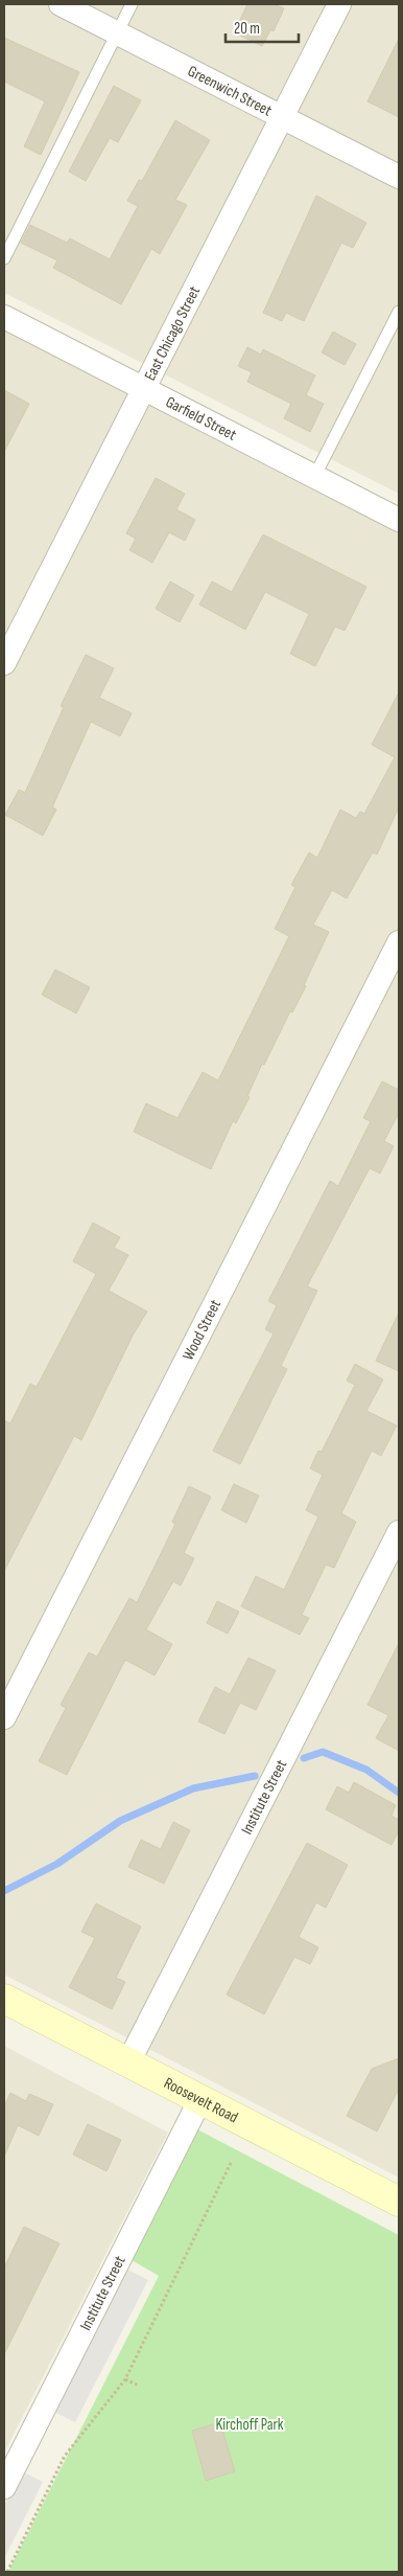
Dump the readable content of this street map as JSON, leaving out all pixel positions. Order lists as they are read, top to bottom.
{
  "streets": {
    "street": [
      "Greenwich Street",
      "East Chicago Street",
      "Garfield Street",
      "Wood Street",
      "Institute Street",
      "Roosevelt Road"
    ]
  },
  "crossings": [
    ["Greenwich Street", "East Chicago Street"],
    ["East Chicago Street", "Garfield Street"],
    ["Institute Street", "Roosevelt Road"]
  ],
  "parks": ["Kirchoff Park"],
  "scale_bar": "20 m"
}
